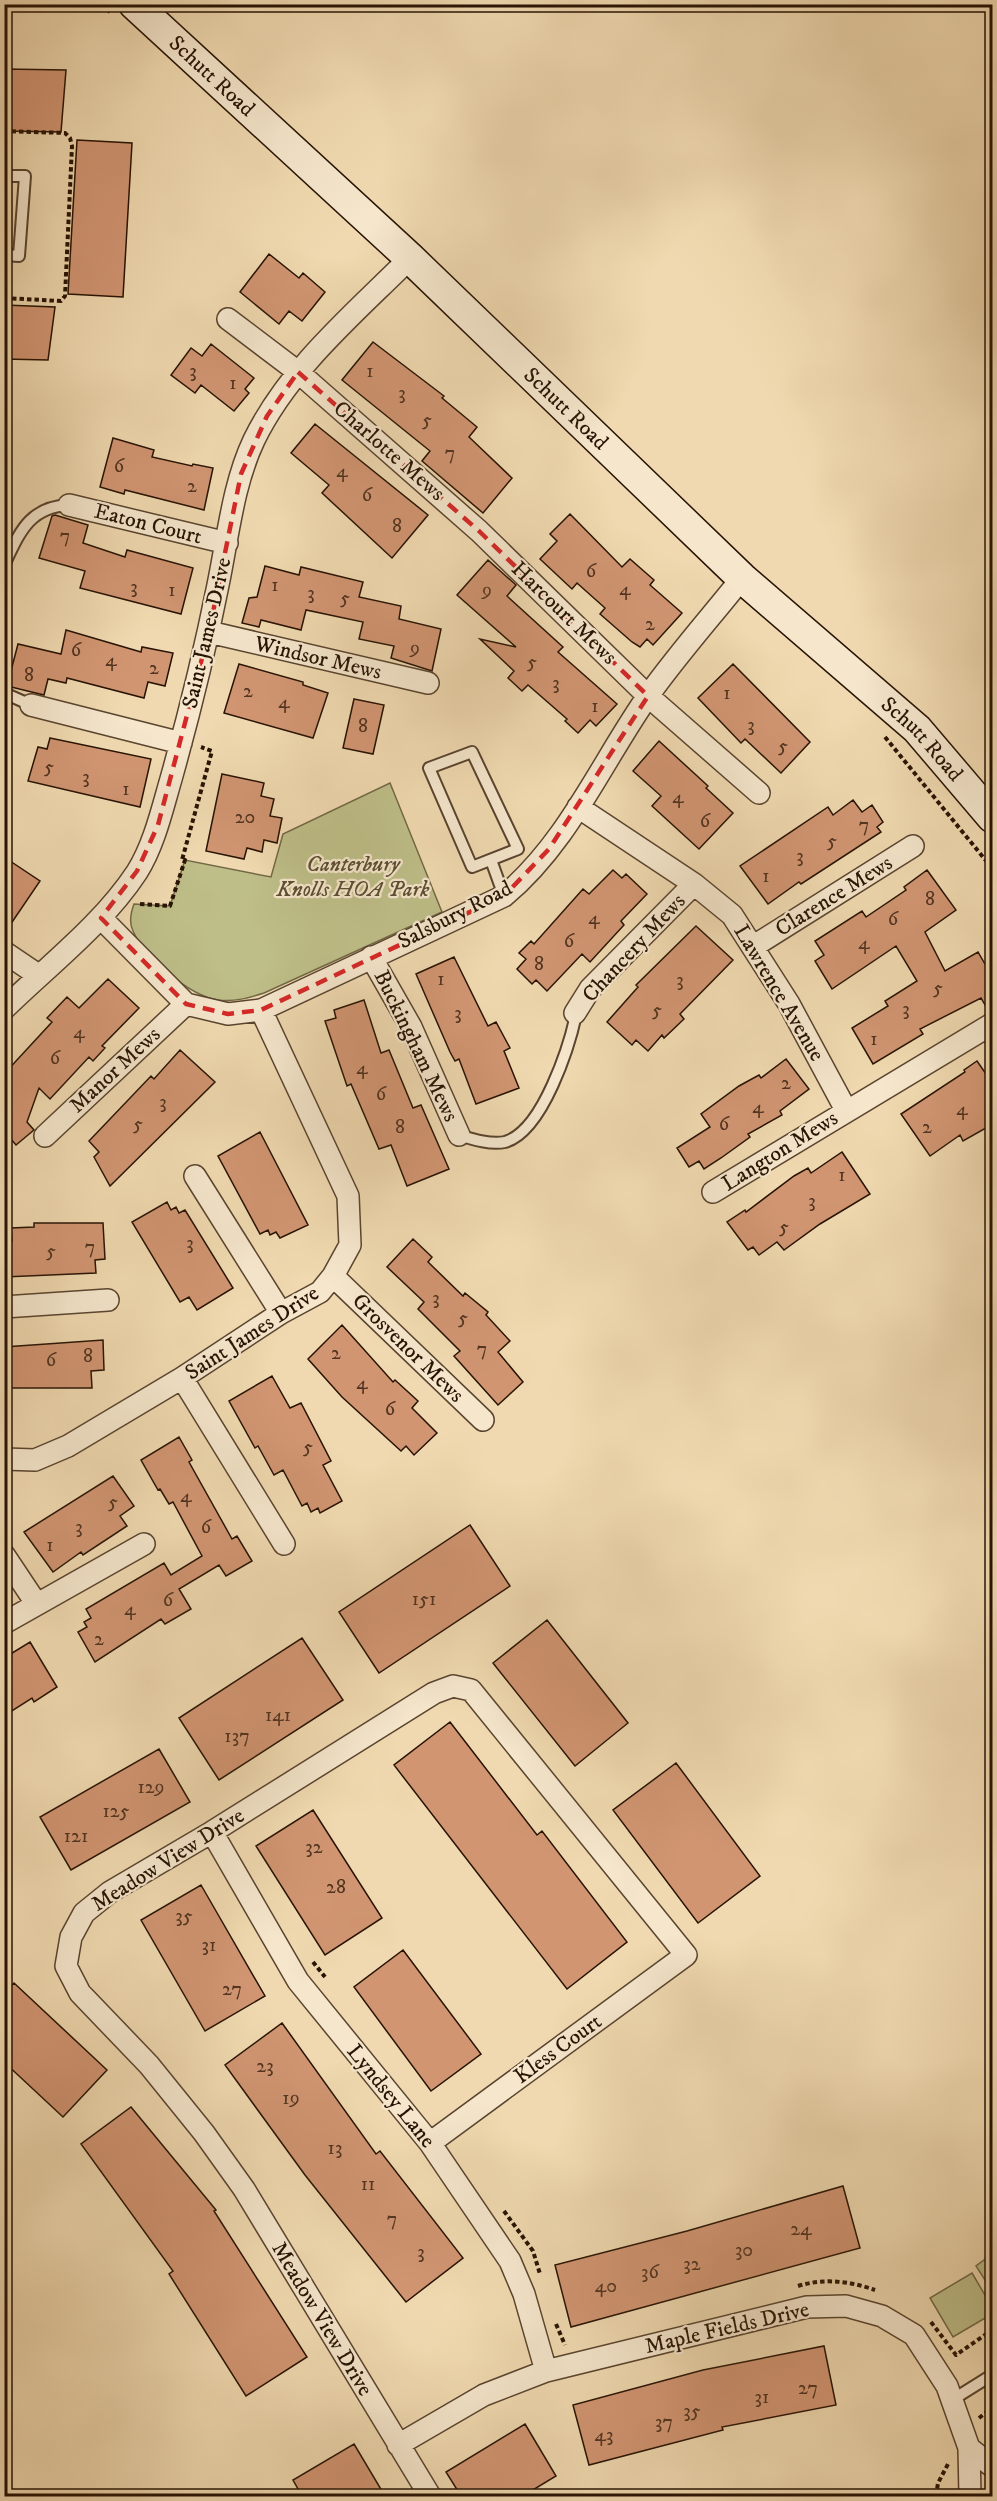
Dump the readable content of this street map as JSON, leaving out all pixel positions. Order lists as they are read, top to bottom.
{
  "streets": {
    "street": [
      "Schutt Road",
      "Charlotte Mews",
      "Eaton Court",
      "Harcourt Mews",
      "Saint James Drive",
      "Windsor Mews",
      "Clarence Mews",
      "Salsbury Road",
      "Chancery Mews",
      "Lawrence Avenue",
      "Buckingham Mews",
      "Manor Mews",
      "Langton Mews",
      "Grosvenor Mews",
      "Meadow View Drive",
      "Kless Court",
      "Lyndsey Lane",
      "Maple Fields Drive"
    ]
  },
  "crossings": [
    ["Schutt Road", "Saint James Drive"],
    ["Schutt Road", "Salsbury Road"],
    ["Charlotte Mews", "Harcourt Mews"],
    ["Charlotte Mews", "Saint James Drive"],
    ["Eaton Court", "Saint James Drive"],
    ["Harcourt Mews", "Salsbury Road"],
    ["Saint James Drive", "Windsor Mews"],
    ["Saint James Drive", "Salsbury Road"],
    ["Saint James Drive", "Grosvenor Mews"],
    ["Clarence Mews", "Lawrence Avenue"],
    ["Salsbury Road", "Lawrence Avenue"],
    ["Salsbury Road", "Buckingham Mews"],
    ["Salsbury Road", "Manor Mews"],
    ["Chancery Mews", "Lawrence Avenue"],
    ["Lawrence Avenue", "Langton Mews"],
    ["Meadow View Drive", "Kless Court"],
    ["Meadow View Drive", "Lyndsey Lane"],
    ["Meadow View Drive", "Maple Fields Drive"],
    ["Kless Court", "Lyndsey Lane"],
    ["Lyndsey Lane", "Maple Fields Drive"]
  ],
  "parks": ["Canterbury Knolls HOA Park"],
  "house_numbers": [
    "3",
    "1",
    "1",
    "3",
    "5",
    "7",
    "6",
    "4",
    "2",
    "6",
    "8",
    "7",
    "6",
    "1",
    "3",
    "4",
    "1",
    "9",
    "3",
    "5",
    "2",
    "9",
    "6",
    "4",
    "5",
    "2",
    "8",
    "3",
    "2",
    "1",
    "4",
    "1",
    "3",
    "8",
    "5",
    "5",
    "3",
    "1",
    "4",
    "20",
    "6",
    "7",
    "5",
    "3",
    "1",
    "8",
    "4",
    "6",
    "6",
    "4",
    "8",
    "1",
    "3",
    "5",
    "3",
    "5",
    "3",
    "4",
    "1",
    "6",
    "4",
    "2",
    "6",
    "3",
    "4",
    "4",
    "5",
    "6",
    "8",
    "2",
    "1",
    "3",
    "5",
    "3",
    "7",
    "5",
    "3",
    "5",
    "7",
    "2",
    "8",
    "6",
    "4",
    "6",
    "5",
    "4",
    "5",
    "3",
    "6",
    "1",
    "151",
    "6",
    "4",
    "2",
    "141",
    "137",
    "129",
    "125",
    "121",
    "32",
    "28",
    "35",
    "31",
    "27",
    "23",
    "19",
    "13",
    "11",
    "7",
    "24",
    "30",
    "3",
    "32",
    "36",
    "40",
    "27",
    "31",
    "35",
    "37",
    "43"
  ]
}
